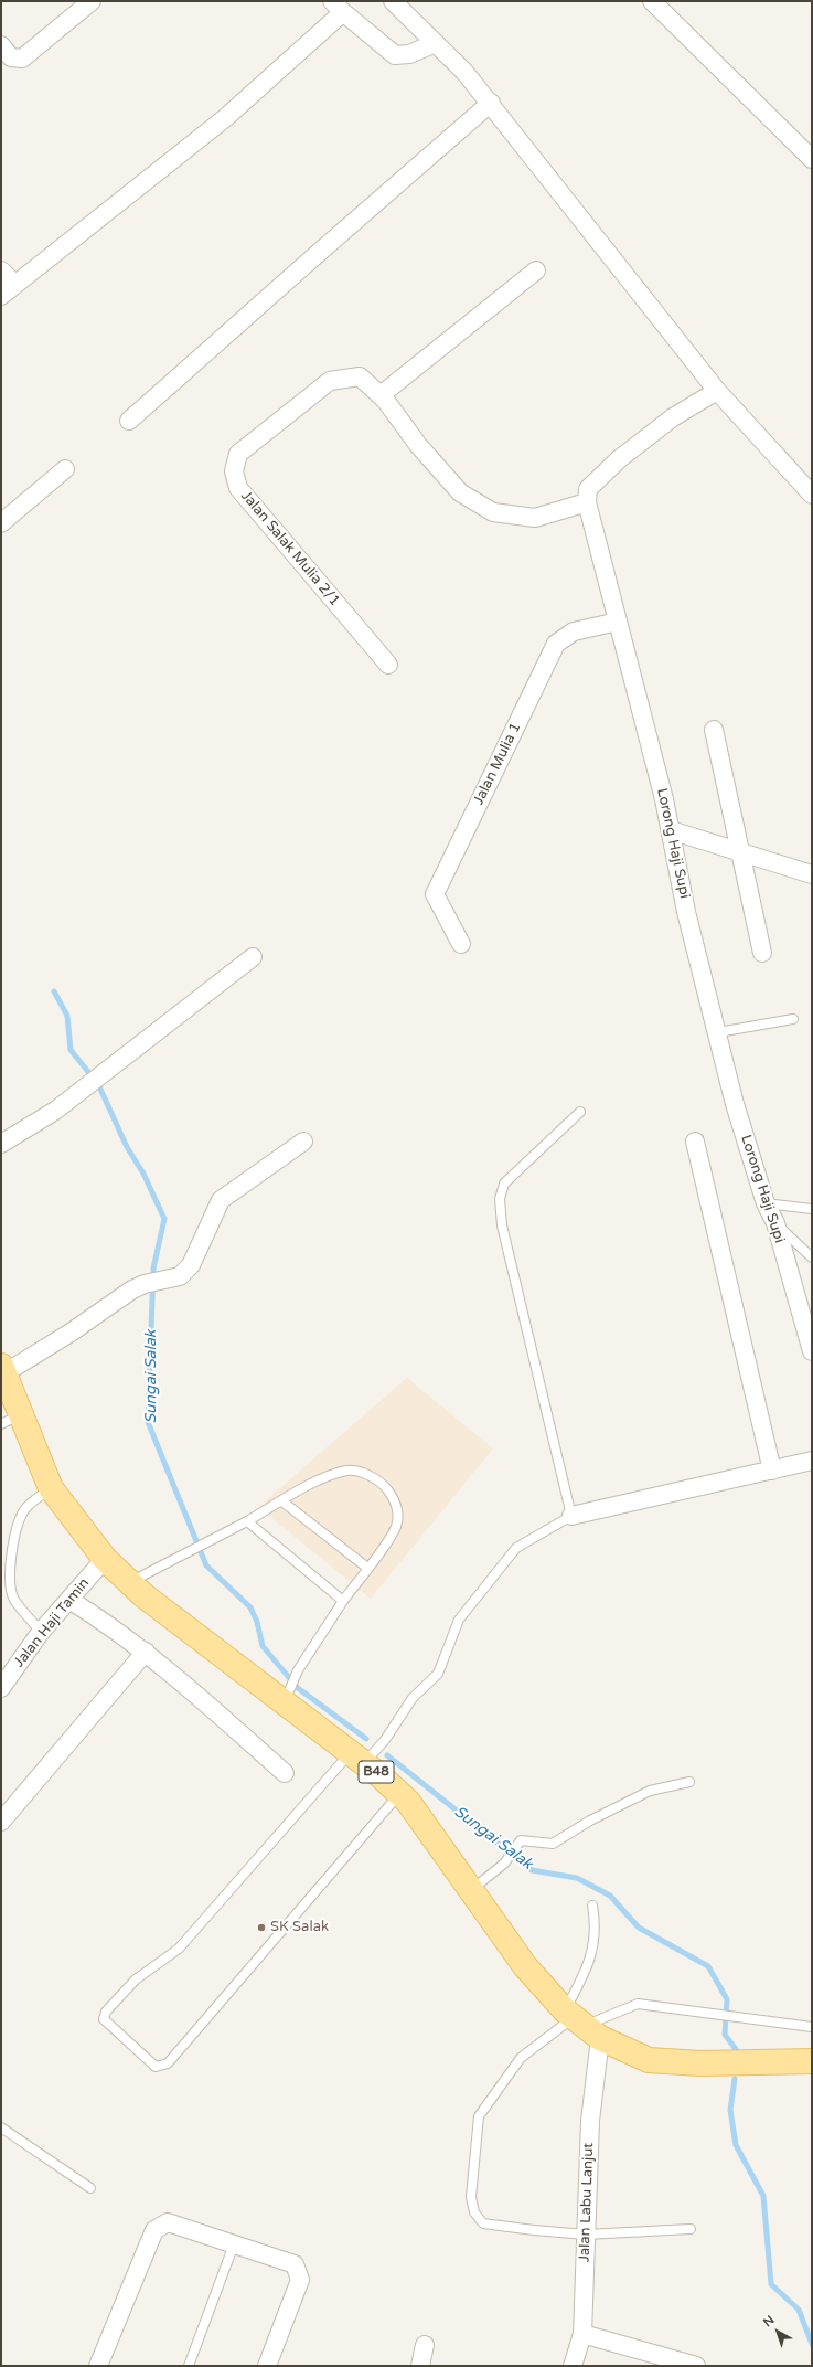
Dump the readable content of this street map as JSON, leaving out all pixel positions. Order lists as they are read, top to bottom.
{
  "streets": {
    "main road": ["B48"],
    "street": [
      "Jalan Salak Mulia 2/1",
      "Jalan Mulia 1",
      "Lorong Haji Supi",
      "Jalan Haji Tamin",
      "Jalan Labu Lanjut"
    ]
  },
  "crossings": [
    ["Jalan Salak Mulia 2/1", "Lorong Haji Supi"],
    ["Jalan Mulia 1", "Lorong Haji Supi"],
    ["Jalan Haji Tamin", "B48"],
    ["B48", "Jalan Labu Lanjut"]
  ],
  "water": ["Sungai Salak"],
  "places": ["SK Salak"],
  "north": "top left"
}
